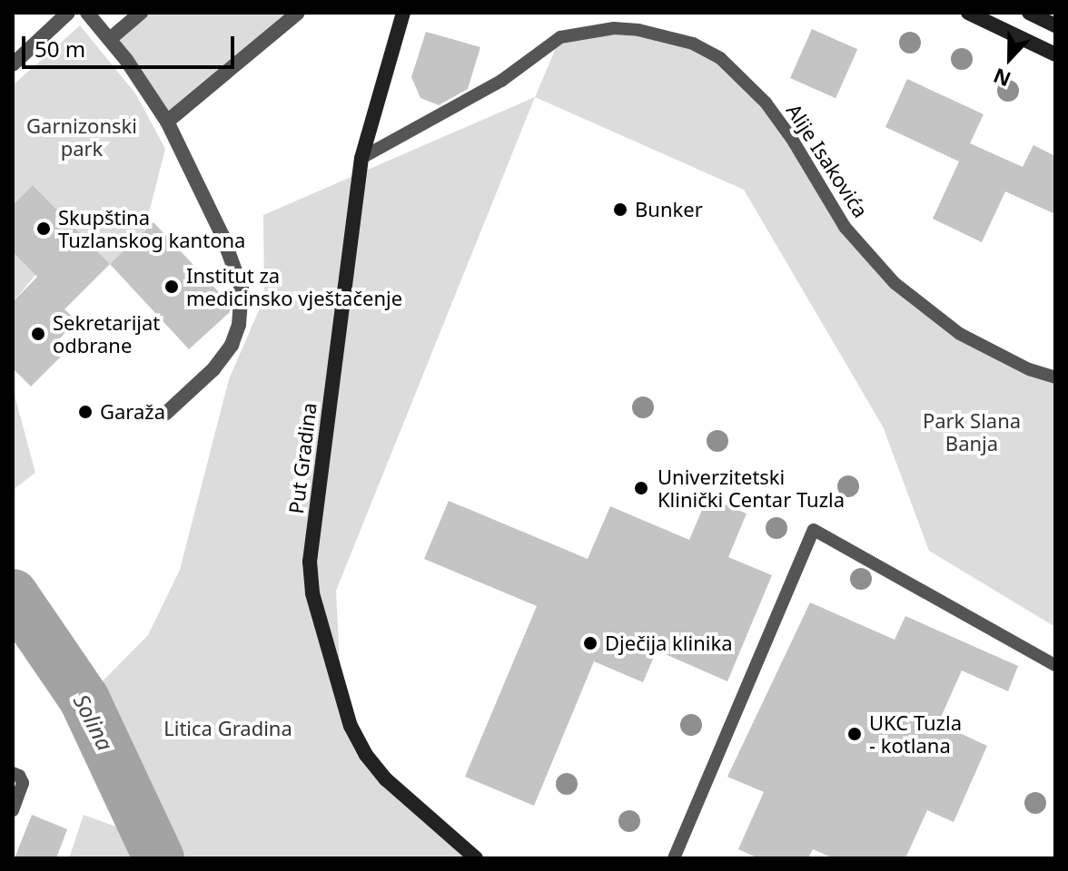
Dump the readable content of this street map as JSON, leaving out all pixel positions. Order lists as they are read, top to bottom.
{
  "streets": {
    "street": ["Put Gradina"],
    "lane": ["Alije Isakovića"]
  },
  "crossings": [
    ["Alije Isakovića", "Put Gradina"]
  ],
  "water": ["Solina"],
  "parks": ["Garnizonski park", "Park Slana Banja", "Litica Gradina"],
  "places": [
    "Bunker",
    "Skupština Tuzlanskog kantona",
    "Institut za medicinsko vještačenje",
    "Sekretarijat odbrane",
    "Garaža",
    "Univerzitetski Klinički Centar Tuzla",
    "Dječija klinika",
    "UKC Tuzla - kotlana"
  ],
  "scale_bar": "50 m",
  "north": "bottom"
}
